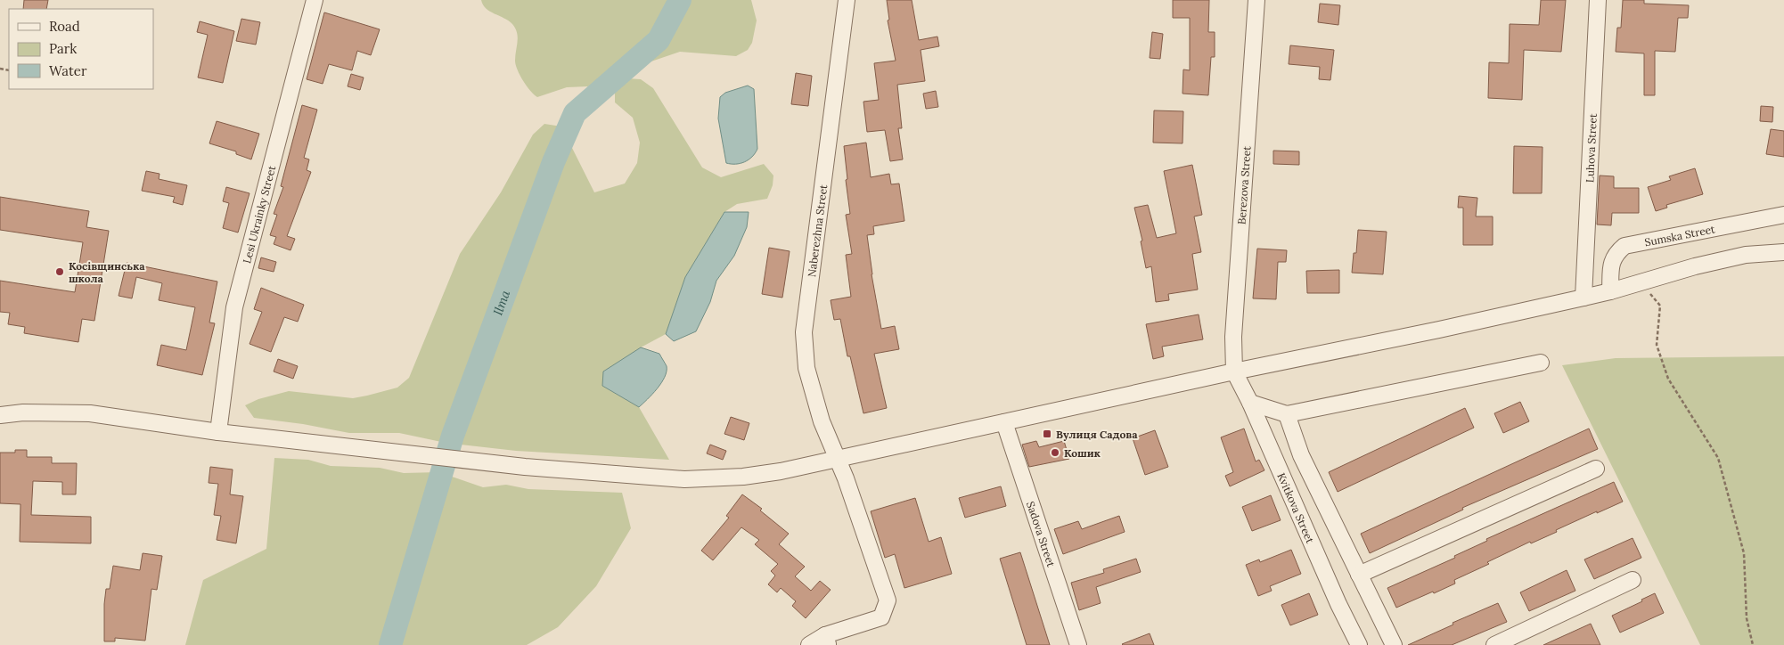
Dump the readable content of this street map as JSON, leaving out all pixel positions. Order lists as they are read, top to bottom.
{
  "streets": {
    "street": [
      "Luhova Street",
      "Berezova Street",
      "Lesi Ukrainky Street",
      "Naberezhna Street",
      "Sumska Street",
      "Kvitkova Street",
      "Sadova Street"
    ]
  },
  "crossings": [
    ["Berezova Street", "Kvitkova Street"]
  ],
  "water": ["Ilma"],
  "places": {
    "other": ["Косівщинська школа", "Кошик"],
    "transit": ["Вулиця Садова"]
  },
  "legend": ["Road", "Park", "Water"]
}
